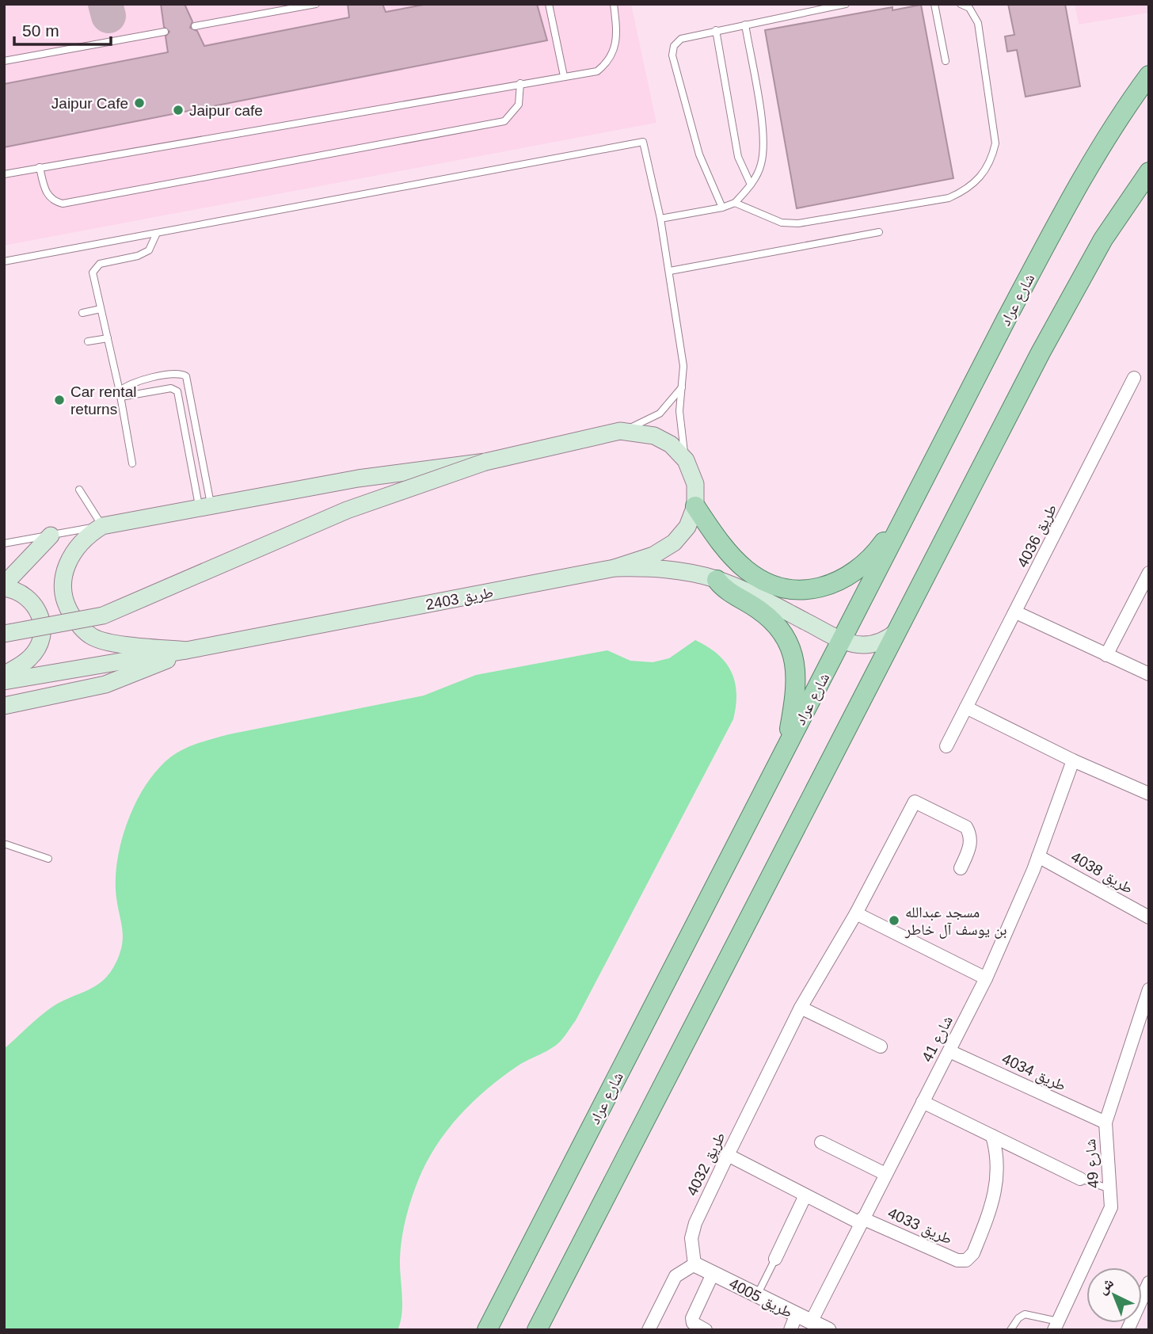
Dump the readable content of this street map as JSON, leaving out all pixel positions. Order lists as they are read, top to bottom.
{
  "streets": {
    "main road": ["شارع عراد", "طريق 2403"],
    "street": [
      "طريق 4036",
      "طريق 4038",
      "شارع 41",
      "طريق 4034",
      "طريق 4032",
      "شارع 49",
      "طريق 4033",
      "طريق 4005"
    ]
  },
  "crossings": [
    ["شارع عراد", "طريق 2403"],
    ["طريق 4038", "شارع 41"],
    ["شارع 41", "طريق 4034"],
    ["شارع 41", "طريق 4033"],
    ["شارع 41", "طريق 4005"],
    ["طريق 4034", "شارع 49"],
    ["طريق 4032", "طريق 4005"]
  ],
  "places": [
    "Jaipur Cafe",
    "Jaipur cafe",
    "Car rental returns",
    "مسجد عبدالله بن يوسف آل خاطر"
  ],
  "scale_bar": "50 m",
  "north": "top left"
}
